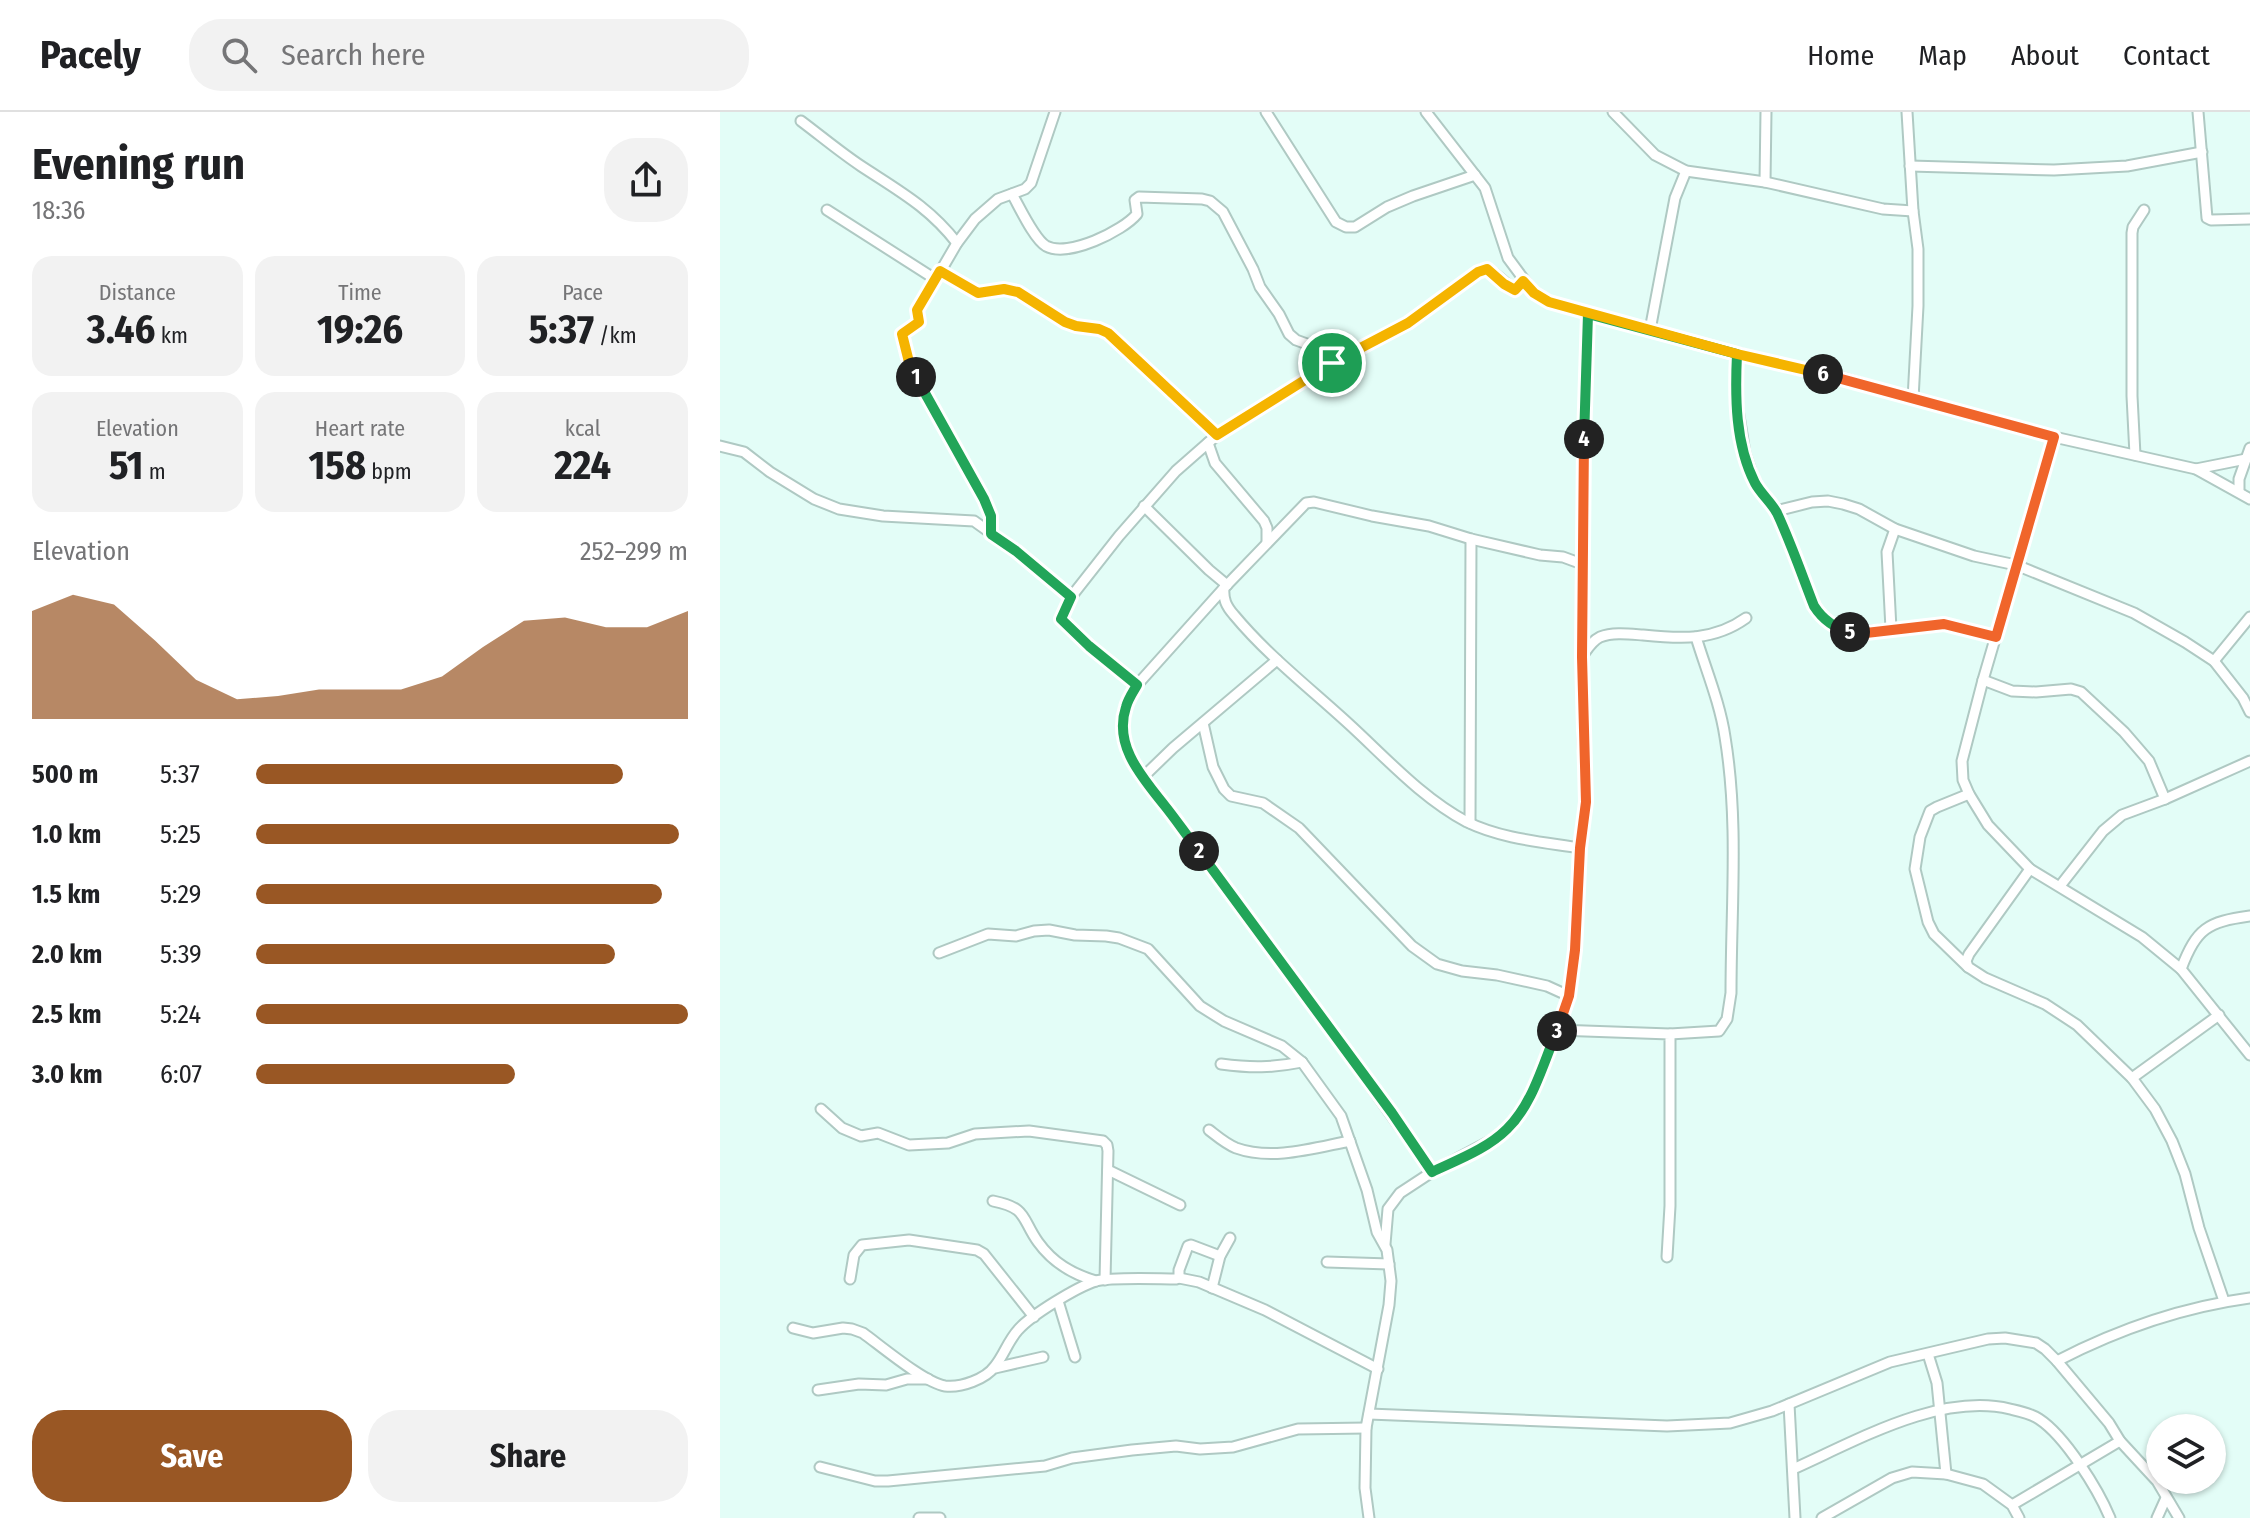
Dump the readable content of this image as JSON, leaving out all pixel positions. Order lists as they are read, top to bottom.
{
  "page": {
    "header": "Pacely",
    "search": "Search here",
    "nav": [
      "Home",
      "Map",
      "About",
      "Contact"
    ],
    "heading": ["Evening run", "18:36"],
    "stats": [
      ["Distance", "3.46 km"],
      ["Time", "19:26"],
      ["Pace", "5:37 /km"],
      ["Elevation", "51 m"],
      ["Heart rate", "158 bpm"],
      ["kcal", "224"]
    ],
    "pins": [
      "6",
      "1",
      "4",
      "5",
      "2",
      "3"
    ],
    "chart": ["Elevation", "252–299 m"],
    "list": [
      {
        "name": "500 m",
        "note": "5:37"
      },
      {
        "name": "1.0 km",
        "note": "5:25"
      },
      {
        "name": "1.5 km",
        "note": "5:29"
      },
      {
        "name": "2.0 km",
        "note": "5:39"
      },
      {
        "name": "2.5 km",
        "note": "5:24"
      },
      {
        "name": "3.0 km",
        "note": "6:07"
      }
    ],
    "buttons": ["Save", "Share"]
  }
}
